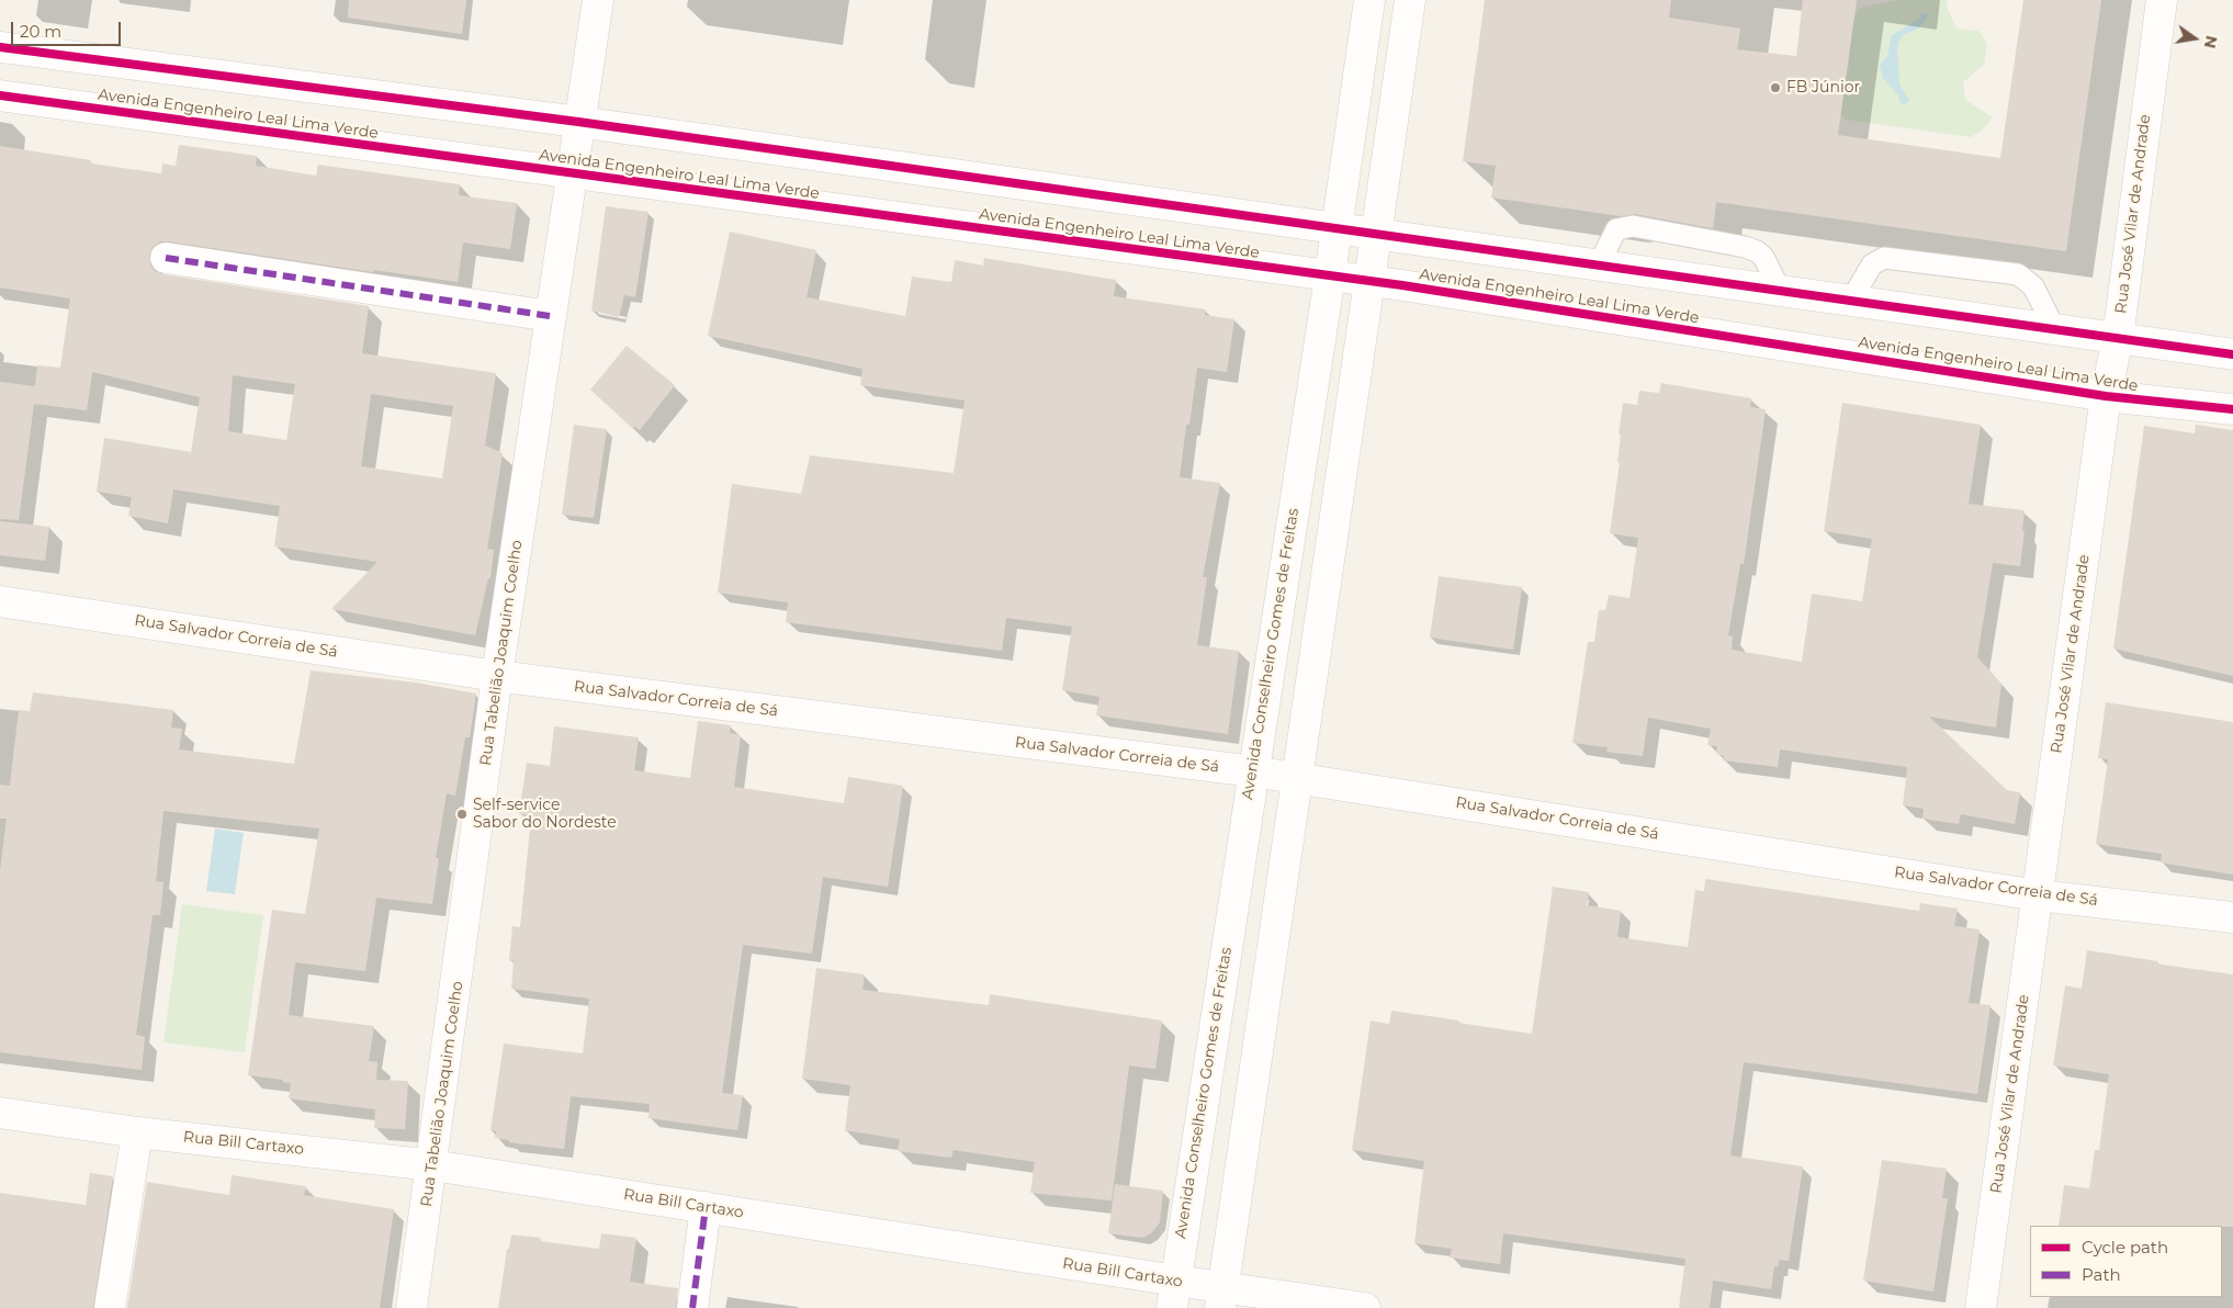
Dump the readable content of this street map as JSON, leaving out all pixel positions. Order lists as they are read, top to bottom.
{
  "streets": {
    "street": [
      "Avenida Engenheiro Leal Lima Verde",
      "Rua José Vilar de Andrade",
      "Rua Salvador Correia de Sá",
      "Rua Tabelião Joaquim Coelho",
      "Avenida Conselheiro Gomes de Freitas",
      "Rua Bill Cartaxo"
    ]
  },
  "crossings": [
    ["Avenida Engenheiro Leal Lima Verde", "Rua José Vilar de Andrade"],
    ["Avenida Engenheiro Leal Lima Verde", "Rua Tabelião Joaquim Coelho"],
    ["Avenida Engenheiro Leal Lima Verde", "Avenida Conselheiro Gomes de Freitas"],
    ["Rua José Vilar de Andrade", "Rua Salvador Correia de Sá"],
    ["Rua Salvador Correia de Sá", "Rua Tabelião Joaquim Coelho"],
    ["Rua Salvador Correia de Sá", "Avenida Conselheiro Gomes de Freitas"],
    ["Rua Tabelião Joaquim Coelho", "Rua Bill Cartaxo"],
    ["Avenida Conselheiro Gomes de Freitas", "Rua Bill Cartaxo"]
  ],
  "places": ["FB Júnior", "Self-service Sabor do Nordeste"],
  "legend": ["Cycle path", "Path"],
  "scale_bar": "20 m",
  "north": "right"
}
